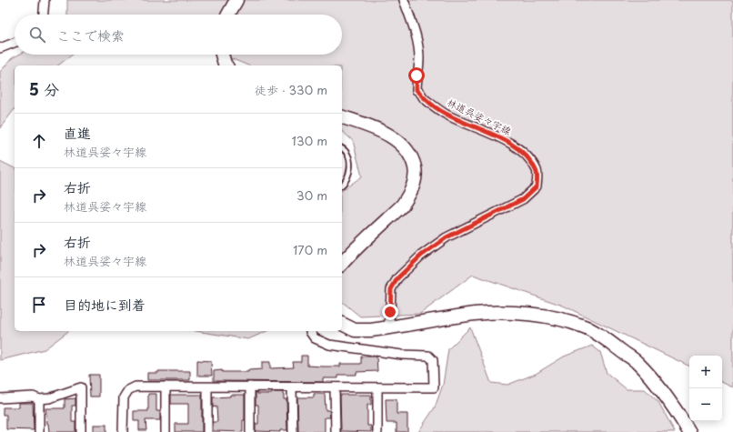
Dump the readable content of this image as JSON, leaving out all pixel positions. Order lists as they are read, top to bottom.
{
  "streets": {
    "street": ["林道呉娑々宇線"]
  },
  "page": {
    "search": "ここで検索",
    "heading": ["5 分", "徒歩 · 330 m"],
    "list": [
      ["直進", "林道呉娑々宇線", "130 m"],
      ["右折", "林道呉娑々宇線", "30 m"],
      ["右折", "林道呉娑々宇線", "170 m"],
      "目的地に到着"
    ],
    "map_buttons": ["+", "−"]
  }
}
